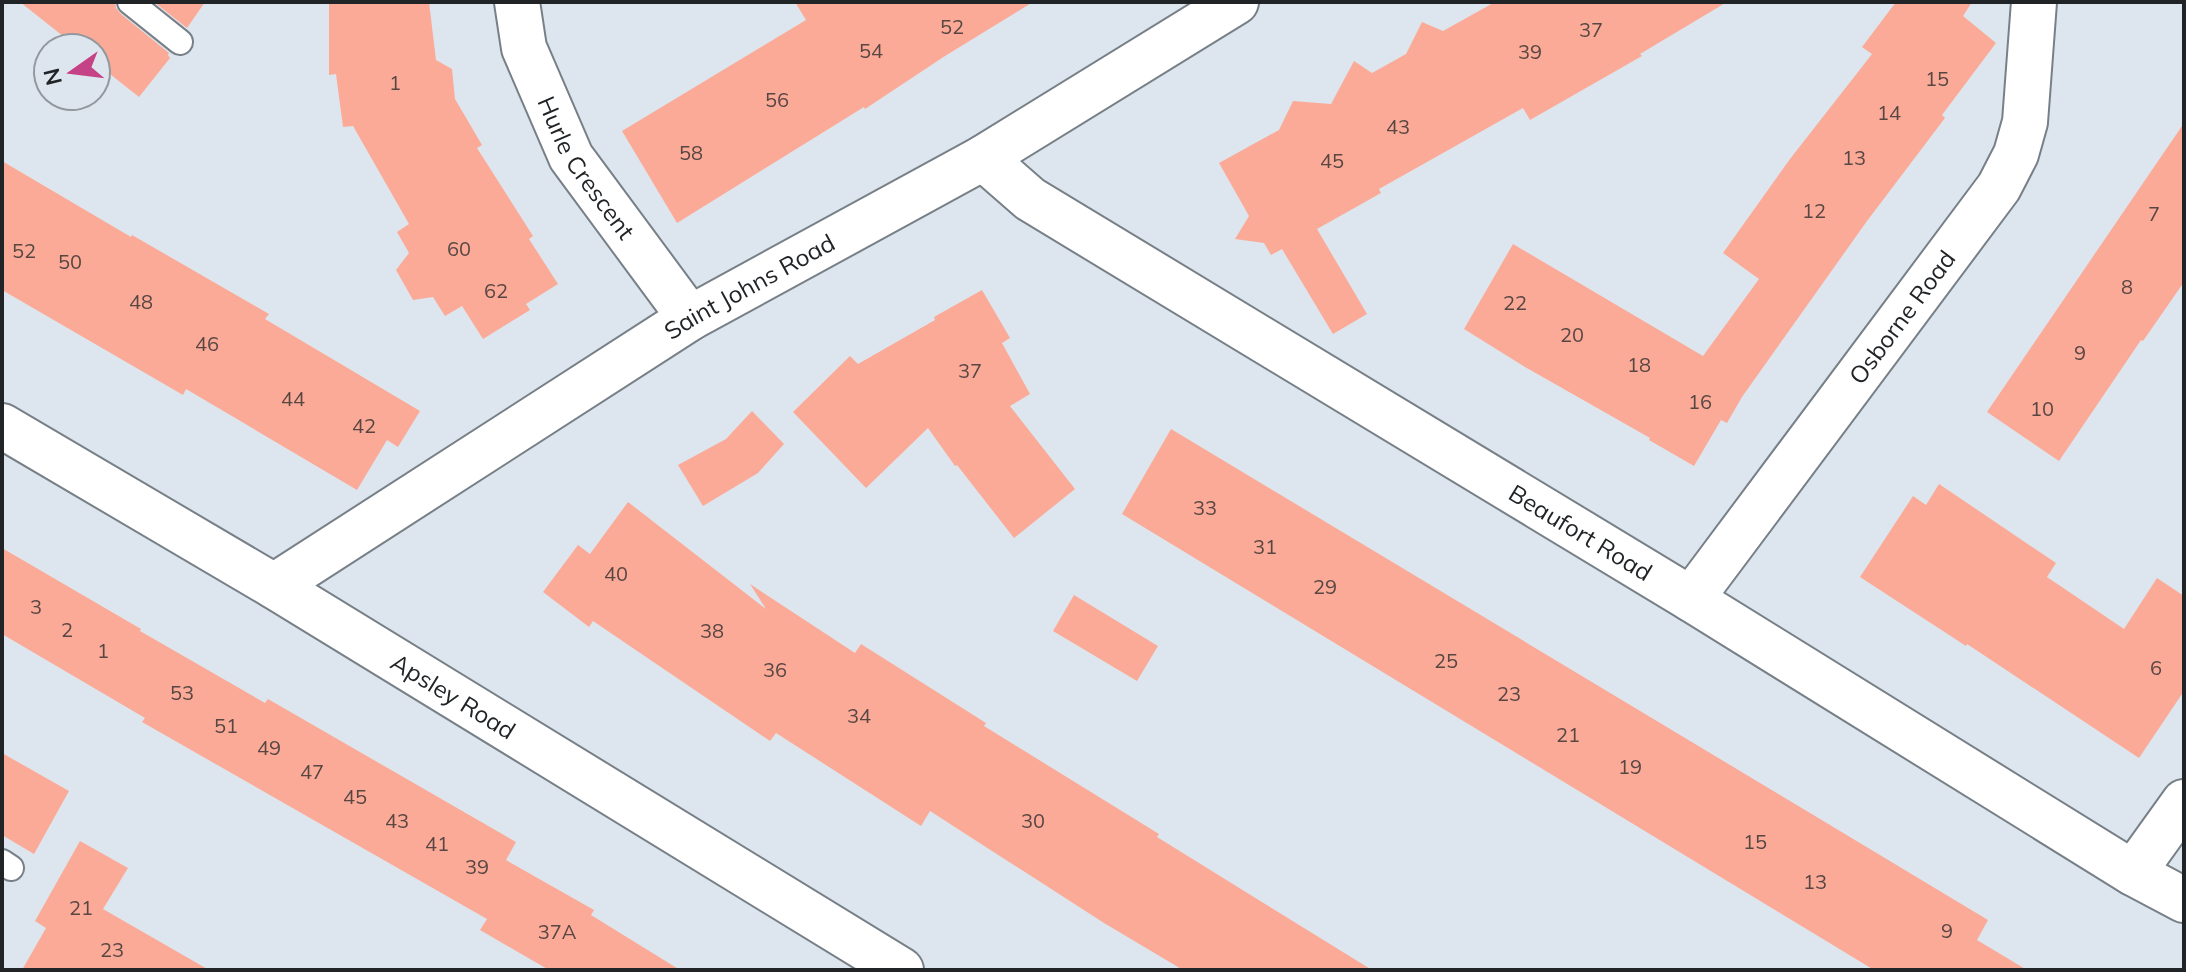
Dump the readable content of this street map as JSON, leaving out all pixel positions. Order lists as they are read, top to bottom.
{
  "streets": {
    "street": [
      "Hurle Crescent",
      "Saint Johns Road",
      "Osborne Road",
      "Beaufort Road",
      "Apsley Road"
    ]
  },
  "crossings": [
    ["Hurle Crescent", "Saint Johns Road"],
    ["Saint Johns Road", "Beaufort Road"],
    ["Saint Johns Road", "Apsley Road"],
    ["Osborne Road", "Beaufort Road"]
  ],
  "house_numbers": [
    "52",
    "37",
    "54",
    "39",
    "15",
    "1",
    "56",
    "14",
    "43",
    "58",
    "13",
    "45",
    "12",
    "7",
    "60",
    "52",
    "50",
    "8",
    "62",
    "48",
    "22",
    "20",
    "46",
    "9",
    "18",
    "37",
    "44",
    "16",
    "10",
    "42",
    "33",
    "31",
    "40",
    "29",
    "3",
    "2",
    "38",
    "1",
    "25",
    "6",
    "36",
    "53",
    "23",
    "34",
    "51",
    "21",
    "49",
    "19",
    "47",
    "45",
    "43",
    "30",
    "15",
    "41",
    "39",
    "13",
    "21",
    "9",
    "37A",
    "23"
  ],
  "north": "left"
}
